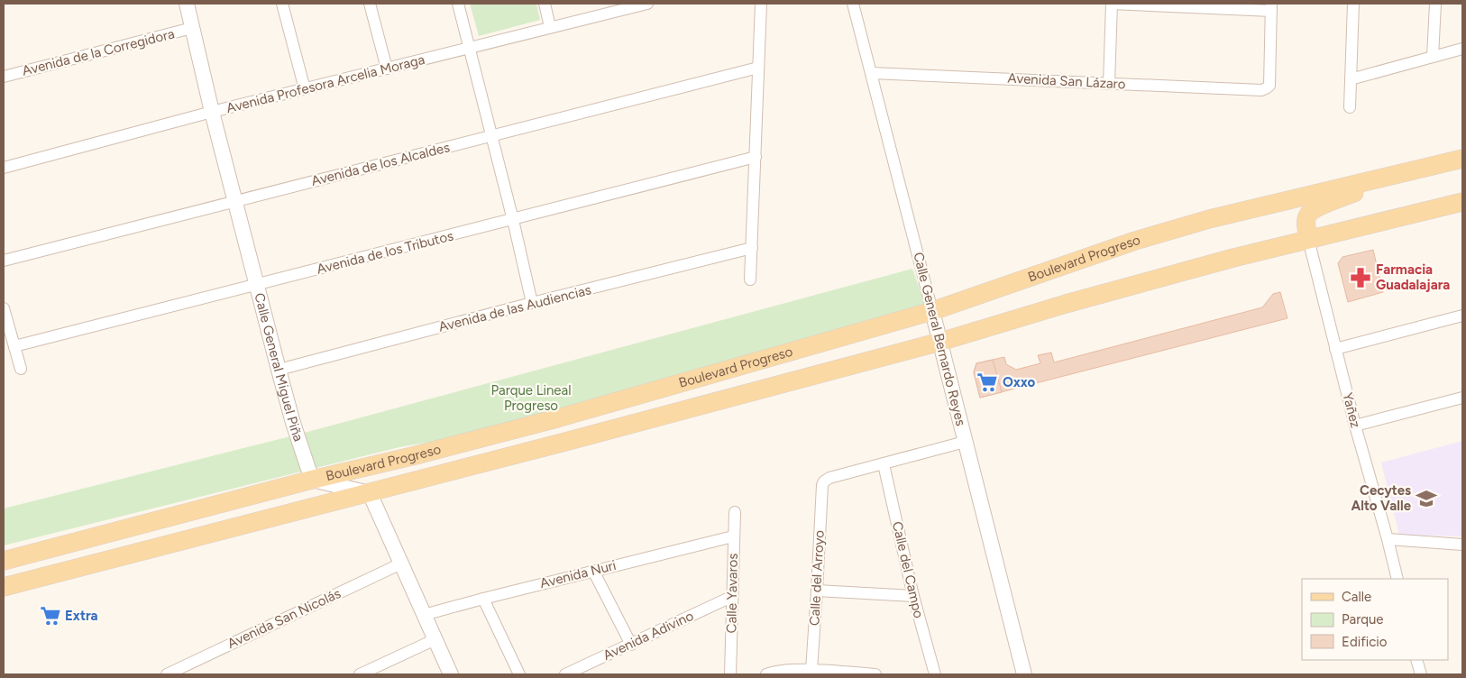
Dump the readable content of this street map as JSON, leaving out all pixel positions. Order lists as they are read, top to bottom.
{
  "streets": {
    "main road": ["Boulevard Progreso"],
    "street": [
      "Avenida de la Corregidora",
      "Avenida San Lázaro",
      "Avenida Profesora Arcelia Moraga",
      "Avenida de los Alcaldes",
      "Avenida de los Tributos",
      "Avenida de las Audiencias",
      "Calle General Bernardo Reyes",
      "Calle General Miguel Piña",
      "Yañez",
      "Calle del Campo",
      "Avenida Nuri",
      "Calle del Arroyo",
      "Calle Yavaros",
      "Avenida San Nicolás",
      "Avenida Adivino"
    ]
  },
  "crossings": [
    ["Avenida de la Corregidora", "Calle General Miguel Piña"],
    ["Avenida San Lázaro", "Calle General Bernardo Reyes"],
    ["Avenida Profesora Arcelia Moraga", "Calle General Miguel Piña"],
    ["Avenida de los Alcaldes", "Calle General Miguel Piña"],
    ["Avenida de los Tributos", "Calle General Miguel Piña"],
    ["Boulevard Progreso", "Calle General Bernardo Reyes"],
    ["Boulevard Progreso", "Calle General Miguel Piña"],
    ["Boulevard Progreso", "Yañez"],
    ["Avenida de las Audiencias", "Calle General Miguel Piña"],
    ["Calle del Campo", "Calle del Arroyo"],
    ["Avenida Nuri", "Calle Yavaros"],
    ["Calle Yavaros", "Avenida Adivino"]
  ],
  "parks": ["Parque Lineal Progreso"],
  "places": {
    "pharmacy": ["Farmacia Guadalajara"],
    "supermarket": ["Oxxo", "Extra"],
    "school or university": ["Cecytes Alto Valle"]
  },
  "legend": ["Calle", "Parque", "Edificio"]
}
